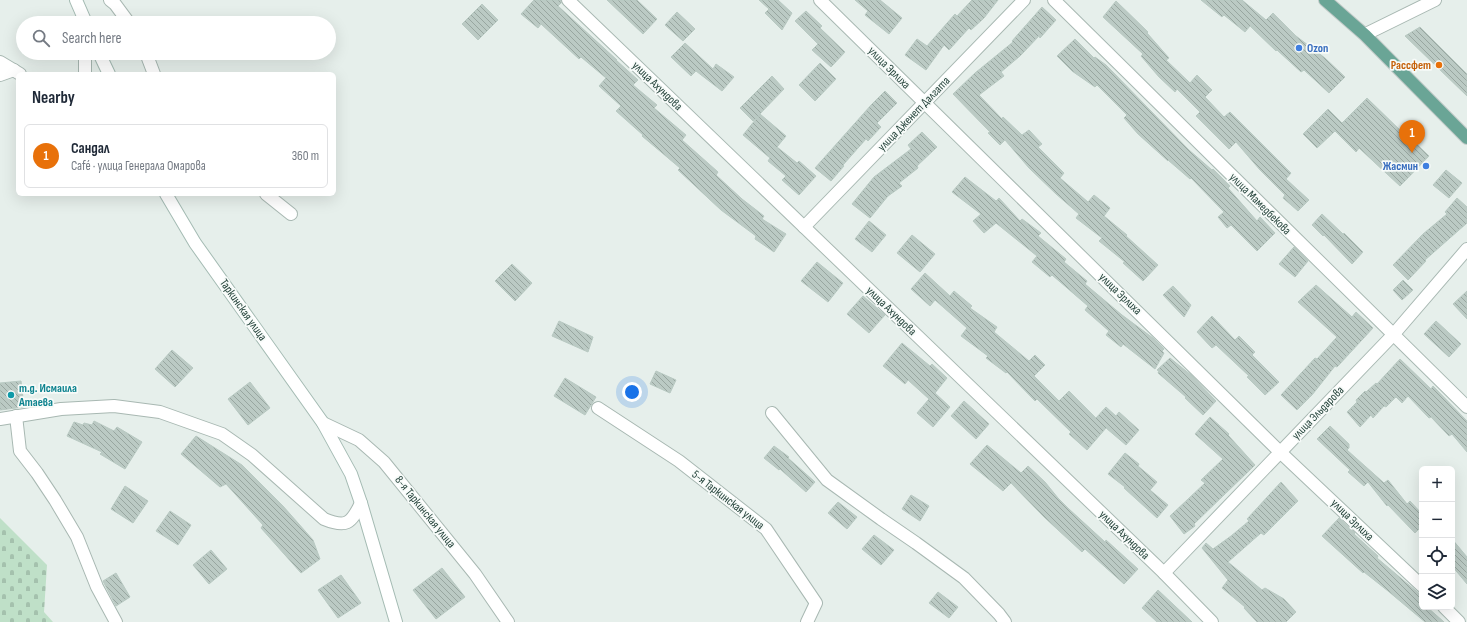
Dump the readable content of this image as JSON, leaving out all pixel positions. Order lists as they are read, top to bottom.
{
  "streets": {
    "street": [
      "улица Эрлиха",
      "улица Ахундова",
      "улица Дженет Далгата",
      "улица Мамедбекова",
      "Таркинская улица",
      "улица Эльдарова",
      "5-я Таркинская улица",
      "8-я Таркинская улица"
    ]
  },
  "crossings": [
    ["улица Эрлиха", "улица Дженет Далгата"],
    ["улица Эрлиха", "улица Эльдарова"],
    ["улица Ахундова", "улица Дженет Далгата"],
    ["улица Ахундова", "улица Эльдарова"],
    ["улица Мамедбекова", "улица Эльдарова"],
    ["Таркинская улица", "8-я Таркинская улица"]
  ],
  "places": [
    "Ozon",
    "Рассфет",
    "Жасмин",
    "т.д. Исмаила Атаева"
  ],
  "page": {
    "search": "Search here",
    "heading": "Nearby",
    "pins": "1",
    "list": [
      {
        "mark": "1",
        "name": "Сандал",
        "note": "Café · улица Генерала Омарова",
        "value": "360 m"
      }
    ],
    "map_buttons": ["+", "−"]
  }
}
